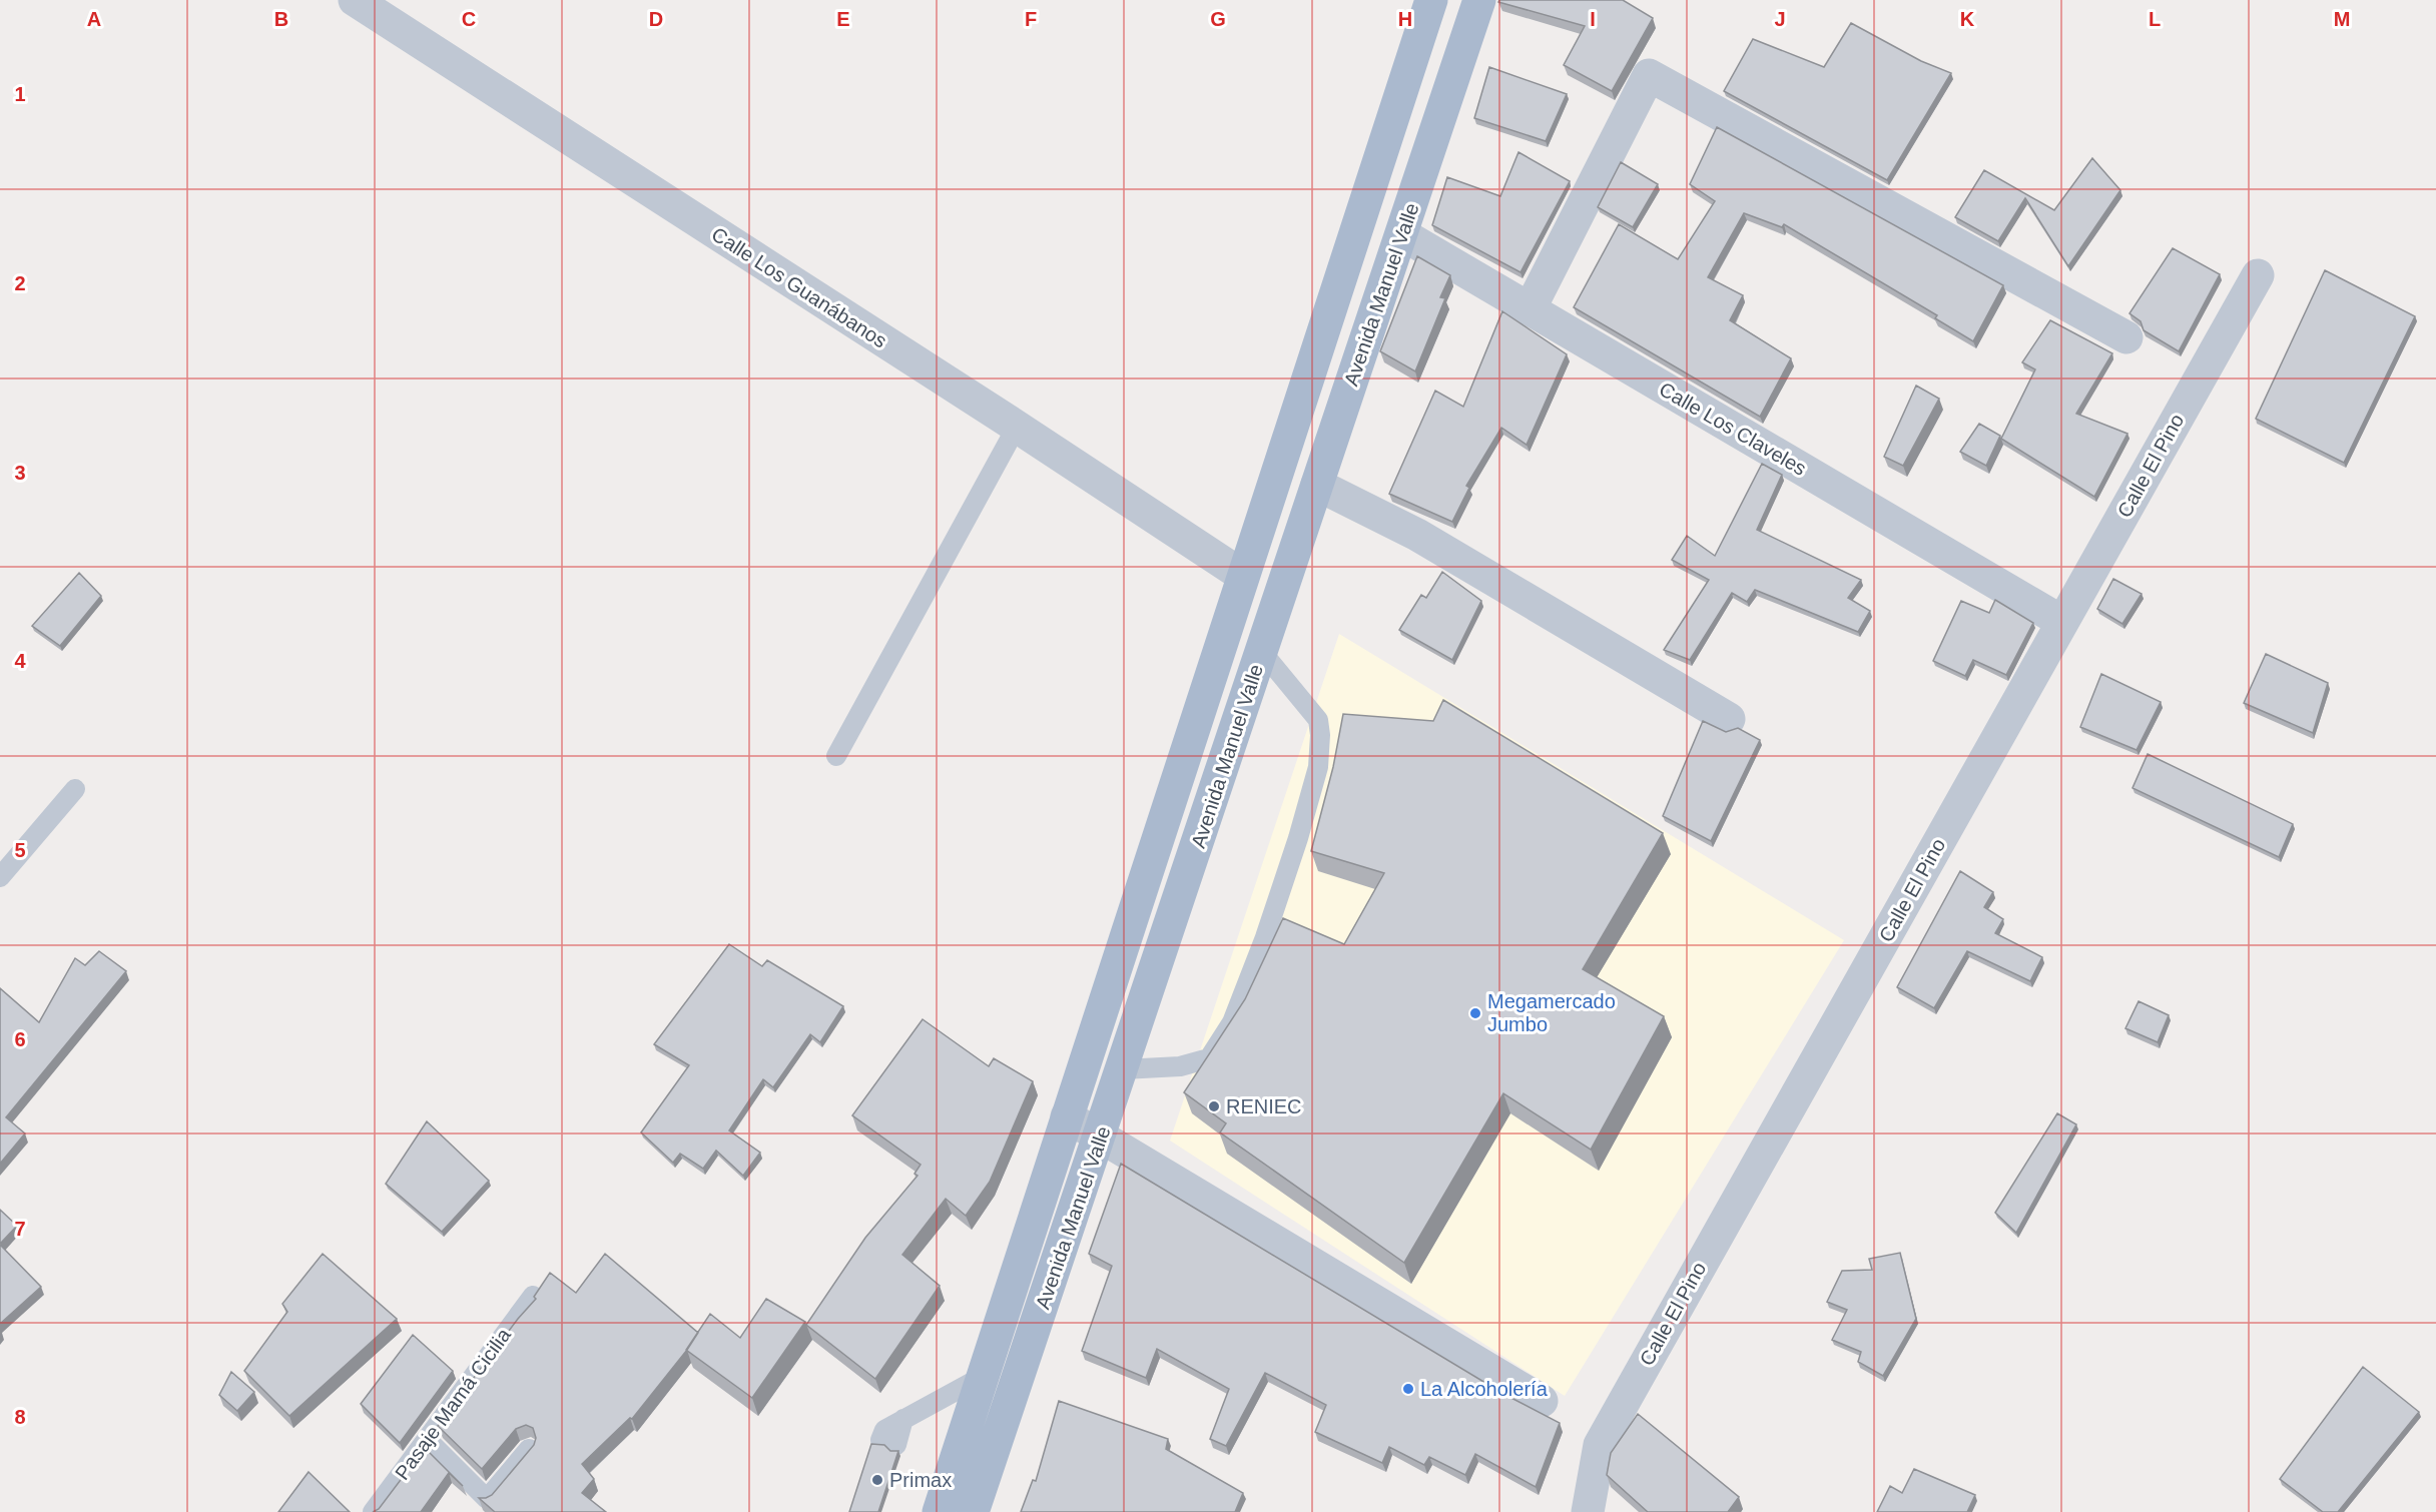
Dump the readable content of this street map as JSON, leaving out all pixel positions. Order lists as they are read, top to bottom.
{
  "streets": {
    "main road": ["Avenida Manuel Valle"],
    "street": ["Calle Los Guanábanos", "Calle Los Claveles", "Calle El Pino"],
    "lane": ["Pasaje Mamá Cicilia"]
  },
  "crossings": [
    ["Calle Los Guanábanos", "Avenida Manuel Valle"],
    ["Avenida Manuel Valle", "Calle Los Claveles"],
    ["Calle Los Claveles", "Calle El Pino"]
  ],
  "places": [
    "Megamercado Jumbo",
    "RENIEC",
    "La Alcoholería",
    "Primax"
  ],
  "grid": {
    "columns": [
      "A",
      "B",
      "C",
      "D",
      "E",
      "F",
      "G",
      "H",
      "I",
      "J",
      "K",
      "L",
      "M"
    ],
    "rows": [
      "1",
      "2",
      "3",
      "4",
      "5",
      "6",
      "7",
      "8"
    ]
  }
}
